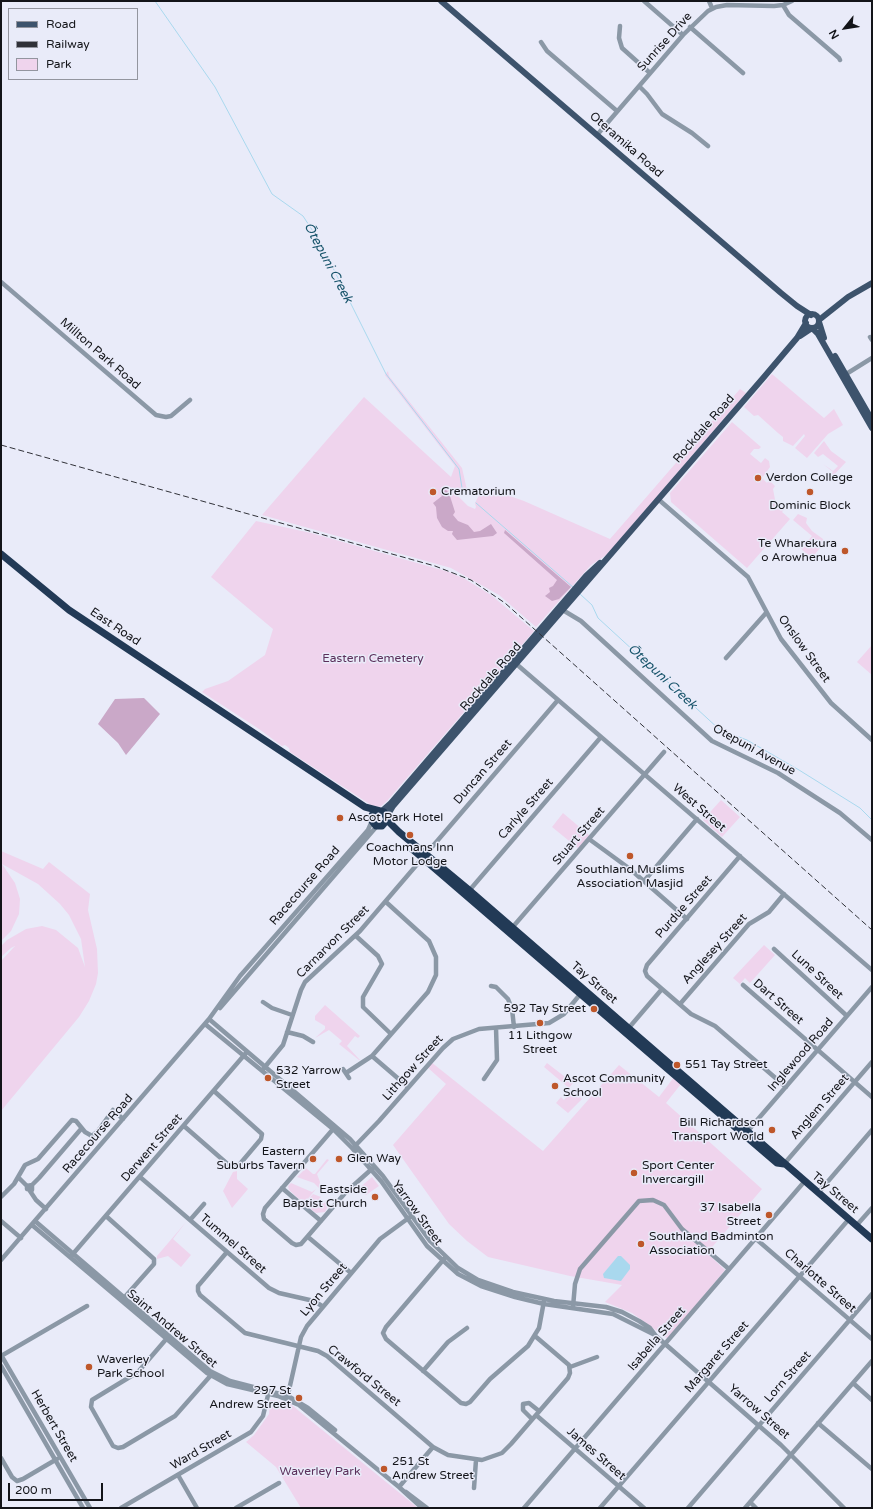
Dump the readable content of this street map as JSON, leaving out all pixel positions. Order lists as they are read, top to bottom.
{
  "streets": {
    "highway": ["East Road", "Tay Street"],
    "main road": ["Oteramika Road", "Rockdale Road"],
    "street": [
      "Sunrise Drive",
      "Millton Park Road",
      "Onslow Street",
      "Otepuni Avenue",
      "Duncan Street",
      "West Street",
      "Carlyle Street",
      "Stuart Street",
      "Racecourse Road",
      "Purdue Street",
      "Carnarvon Street",
      "Anglesey Street",
      "Lune Street",
      "Dart Street",
      "Inglewood Road",
      "Lithgow Street",
      "Anglem Street",
      "Derwent Street",
      "Yarrow Street",
      "Tummel Street",
      "Charlotte Street",
      "Lyon Street",
      "Saint Andrew Street",
      "Isabella Street",
      "Margaret Street",
      "Crawford Street",
      "Lorn Street",
      "Herbert Street",
      "Ward Street",
      "James Street"
    ]
  },
  "crossings": [
    ["Sunrise Drive", "Oteramika Road"],
    ["Oteramika Road", "Rockdale Road"],
    ["Rockdale Road", "East Road"],
    ["Rockdale Road", "Onslow Street"],
    ["Rockdale Road", "Otepuni Avenue"],
    ["Rockdale Road", "West Street"],
    ["Rockdale Road", "Racecourse Road"],
    ["Rockdale Road", "Tay Street"],
    ["East Road", "Racecourse Road"],
    ["East Road", "Tay Street"],
    ["Duncan Street", "West Street"],
    ["Duncan Street", "Carnarvon Street"],
    ["Duncan Street", "Tay Street"],
    ["West Street", "Carlyle Street"],
    ["West Street", "Stuart Street"],
    ["West Street", "Purdue Street"],
    ["West Street", "Anglesey Street"],
    ["Carlyle Street", "Tay Street"],
    ["Stuart Street", "Tay Street"],
    ["Racecourse Road", "Tay Street"],
    ["Racecourse Road", "Yarrow Street"],
    ["Racecourse Road", "Saint Andrew Street"],
    ["Carnarvon Street", "Tay Street"],
    ["Carnarvon Street", "Yarrow Street"],
    ["Lune Street", "Inglewood Road"],
    ["Tay Street", "Inglewood Road"],
    ["Tay Street", "Lithgow Street"],
    ["Tay Street", "Anglem Street"],
    ["Tay Street", "Isabella Street"],
    ["Tay Street", "Margaret Street"],
    ["Dart Street", "Inglewood Road"],
    ["Dart Street", "Anglem Street"],
    ["Lithgow Street", "Yarrow Street"],
    ["Derwent Street", "Yarrow Street"],
    ["Derwent Street", "Tummel Street"],
    ["Derwent Street", "Saint Andrew Street"],
    ["Yarrow Street", "Lyon Street"],
    ["Yarrow Street", "Isabella Street"],
    ["Yarrow Street", "Margaret Street"],
    ["Yarrow Street", "Lorn Street"],
    ["Tummel Street", "Lyon Street"],
    ["Tummel Street", "Crawford Street"],
    ["Charlotte Street", "Isabella Street"],
    ["Charlotte Street", "Margaret Street"],
    ["Charlotte Street", "Lorn Street"],
    ["Lyon Street", "Saint Andrew Street"],
    ["Lyon Street", "Crawford Street"],
    ["Saint Andrew Street", "Ward Street"],
    ["Isabella Street", "James Street"],
    ["Margaret Street", "James Street"],
    ["Crawford Street", "James Street"]
  ],
  "water": ["Ōtepuni Creek"],
  "parks": ["Eastern Cemetery", "Waverley Park"],
  "places": [
    "Verdon College",
    "Crematorium",
    "Dominic Block",
    "Te Wharekura o Arowhenua",
    "Ascot Park Hotel",
    "Coachmans Inn Motor Lodge",
    "Southland Muslims Association Masjid",
    "592 Tay Street",
    "11 Lithgow Street",
    "551 Tay Street",
    "532 Yarrow Street",
    "Ascot Community School",
    "Bill Richardson Transport World",
    "Eastern Suburbs Tavern",
    "Glen Way",
    "Sport Center Invercargill",
    "Eastside Baptist Church",
    "37 Isabella Street",
    "Southland Badminton Association",
    "Waverley Park School",
    "297 St Andrew Street",
    "251 St Andrew Street"
  ],
  "legend": ["Road", "Railway", "Park"],
  "scale_bar": "200 m",
  "north": "bottom left"
}
